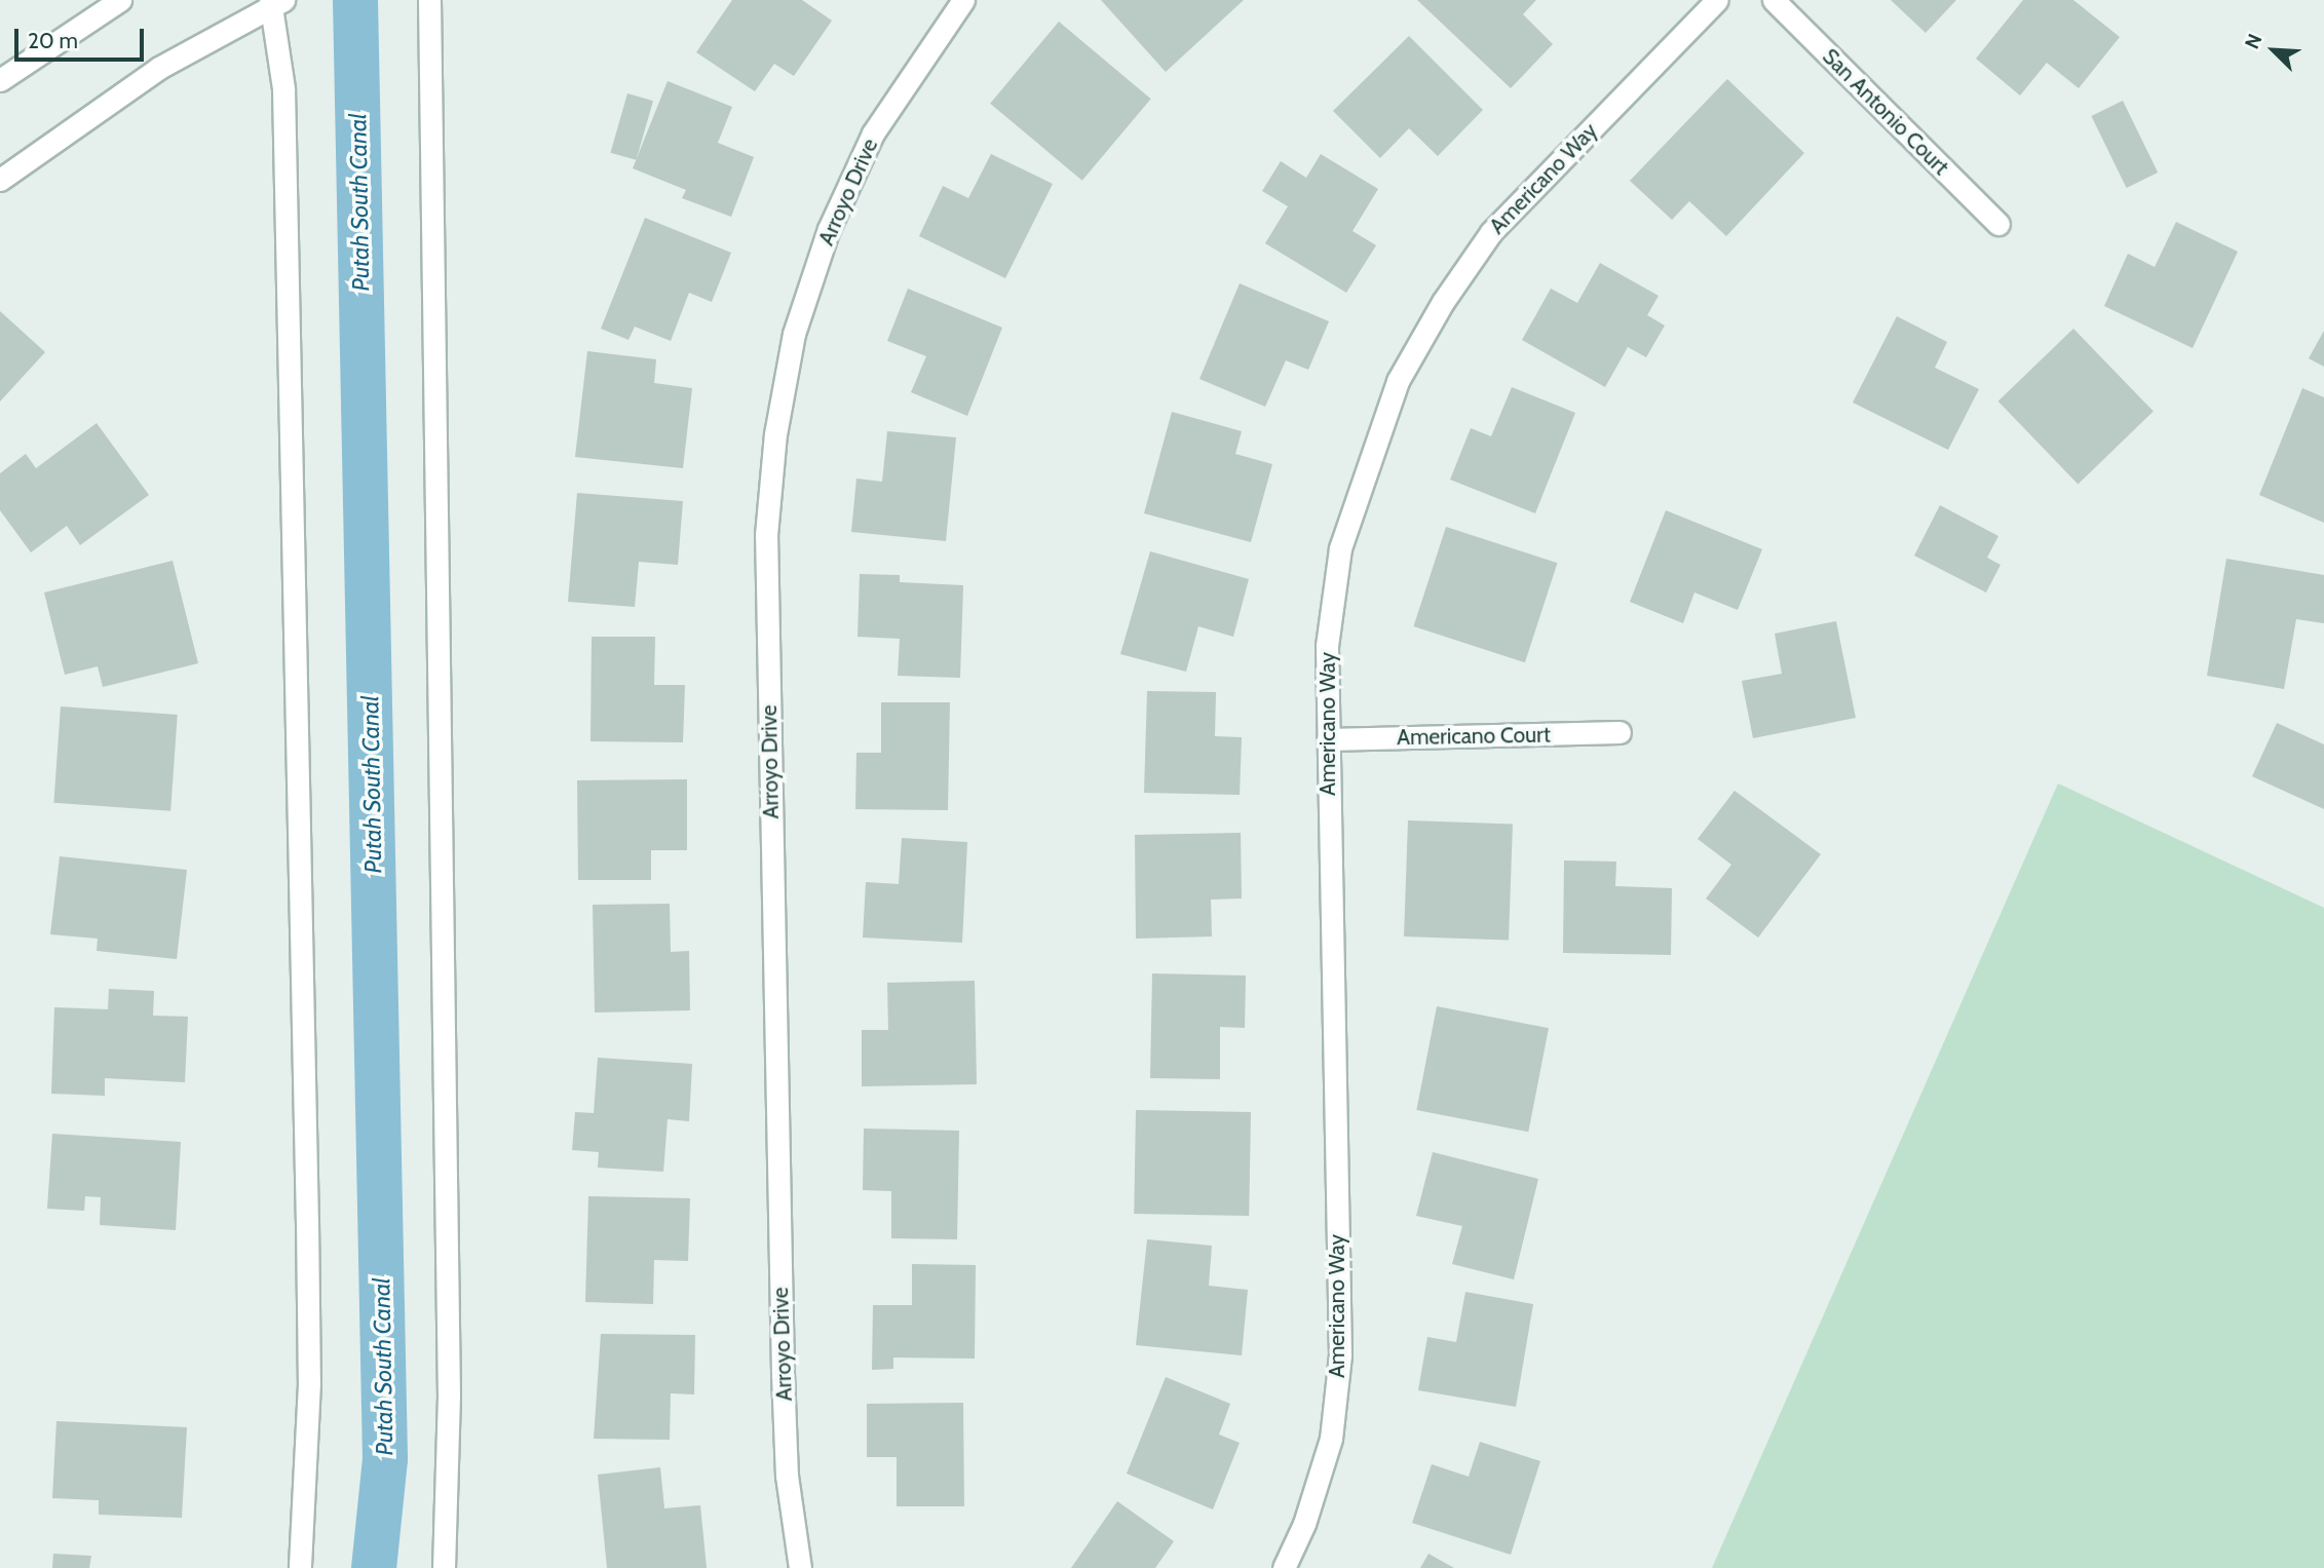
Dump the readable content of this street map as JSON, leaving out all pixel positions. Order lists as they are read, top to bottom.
{
  "streets": {
    "street": [
      "San Antonio Court",
      "Americano Way",
      "Arroyo Drive",
      "Americano Court"
    ]
  },
  "crossings": [
    ["Americano Way", "Americano Court"]
  ],
  "water": ["Putah South Canal"],
  "scale_bar": "20 m",
  "north": "top left"
}
